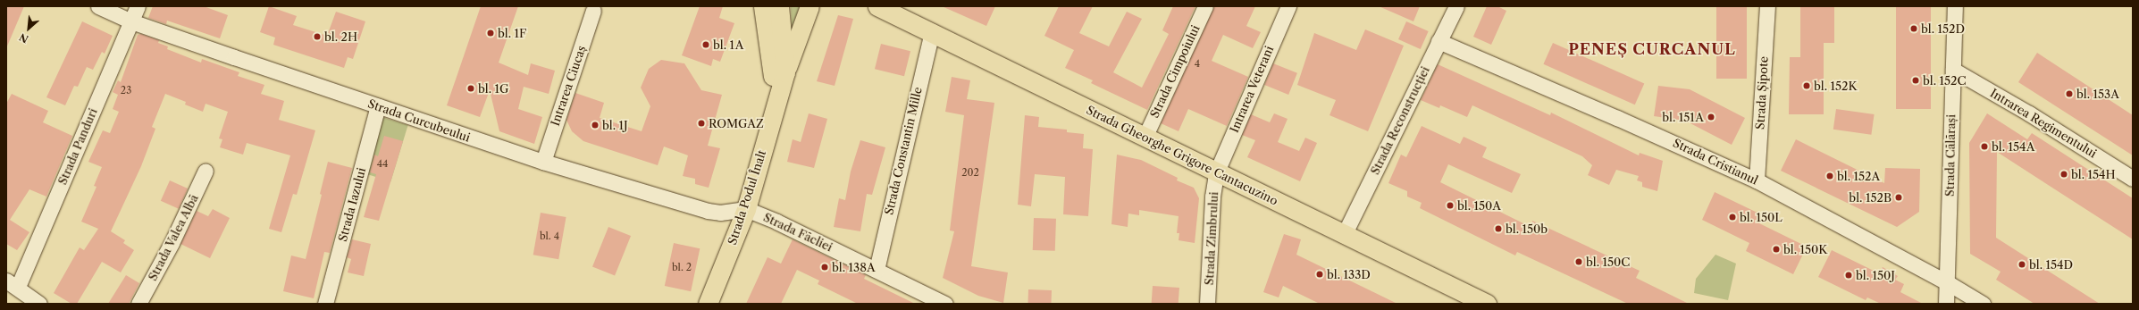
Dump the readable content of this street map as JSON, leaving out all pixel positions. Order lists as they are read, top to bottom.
{
  "streets": {
    "main road": ["Strada Gheorghe Grigore Cantacuzino", "Strada Podul Înalt"],
    "street": [
      "Strada Cimpoiului",
      "Intrarea Ciucaș",
      "Intrarea Veterani",
      "Strada Șipote",
      "Strada Curcubeului",
      "Strada Reconstrucției",
      "Intrarea Regimentului",
      "Strada Panduri",
      "Strada Constantin Mille",
      "Strada Călărași",
      "Strada Cristianul",
      "Strada Iazului",
      "Strada Făcliei",
      "Strada Valea Albă",
      "Strada Zimbrului"
    ]
  },
  "crossings": [
    ["Strada Cimpoiului", "Strada Gheorghe Grigore Cantacuzino"],
    ["Intrarea Ciucaș", "Strada Curcubeului"],
    ["Intrarea Veterani", "Strada Gheorghe Grigore Cantacuzino"],
    ["Intrarea Veterani", "Strada Zimbrului"],
    ["Strada Șipote", "Strada Cristianul"],
    ["Strada Curcubeului", "Strada Panduri"],
    ["Strada Curcubeului", "Strada Podul Înalt"],
    ["Strada Curcubeului", "Strada Iazului"],
    ["Strada Curcubeului", "Strada Făcliei"],
    ["Strada Reconstrucției", "Strada Gheorghe Grigore Cantacuzino"],
    ["Strada Reconstrucției", "Strada Cristianul"],
    ["Intrarea Regimentului", "Strada Călărași"],
    ["Strada Constantin Mille", "Strada Gheorghe Grigore Cantacuzino"],
    ["Strada Constantin Mille", "Strada Făcliei"],
    ["Strada Gheorghe Grigore Cantacuzino", "Strada Zimbrului"],
    ["Strada Călărași", "Strada Cristianul"],
    ["Strada Podul Înalt", "Strada Făcliei"]
  ],
  "districts": ["PENEȘ CURCANUL"],
  "places": [
    "bl. 152D",
    "bl. 1F",
    "bl. 2H",
    "bl. 1A",
    "bl. 152C",
    "bl. 152K",
    "bl. 1G",
    "bl. 153A",
    "bl. 151A",
    "ROMGAZ",
    "bl. 1J",
    "bl. 154A",
    "bl. 154H",
    "bl. 152A",
    "bl. 152B",
    "bl. 150A",
    "bl. 150L",
    "bl. 150b",
    "bl. 150K",
    "bl. 150C",
    "bl. 154D",
    "bl. 138A",
    "bl. 133D",
    "bl. 150J"
  ],
  "house_numbers": [
    "4",
    "23",
    "44",
    "202",
    "bl. 4",
    "bl. 2"
  ],
  "north": "bottom left"
}
